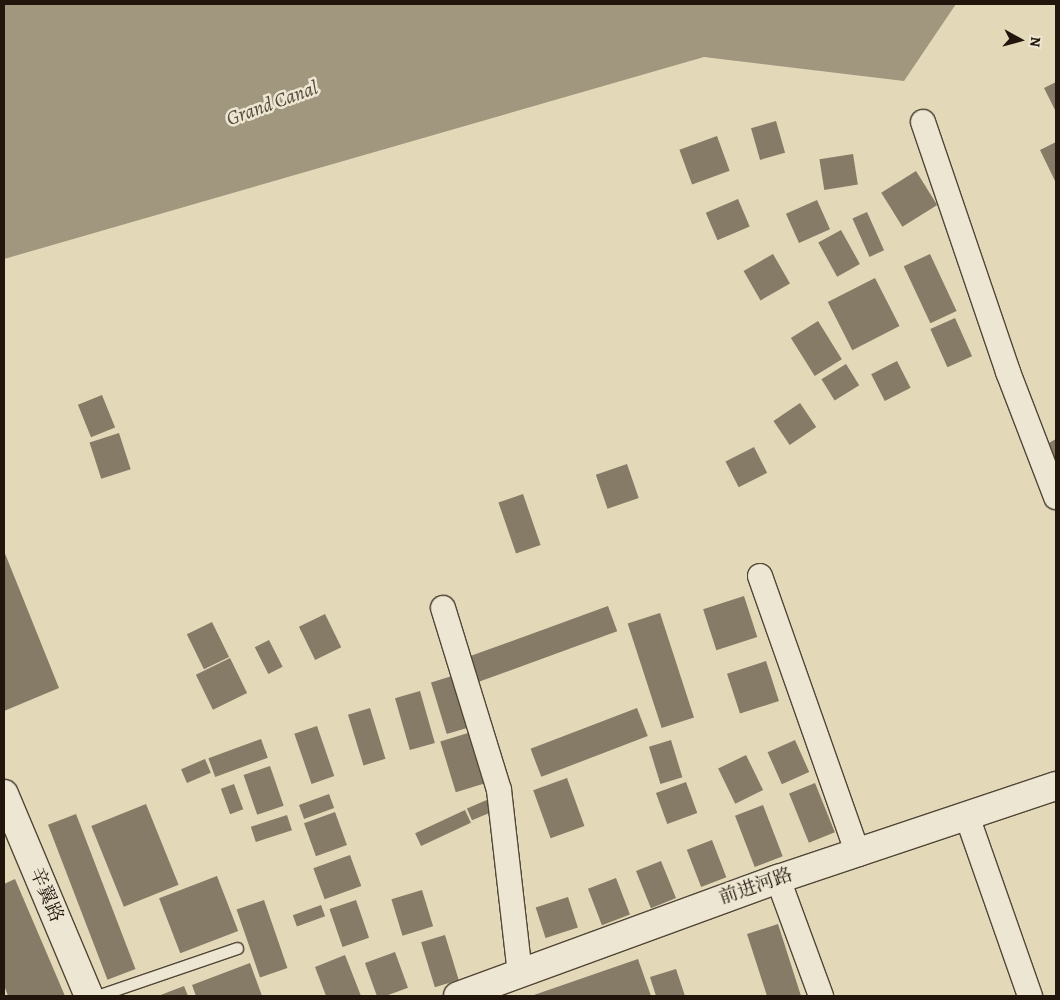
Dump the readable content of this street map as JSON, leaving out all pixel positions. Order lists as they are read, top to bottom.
{
  "streets": {
    "street": ["前进河路", "辛翼路"]
  },
  "water": ["Grand Canal"],
  "north": "right"
}
